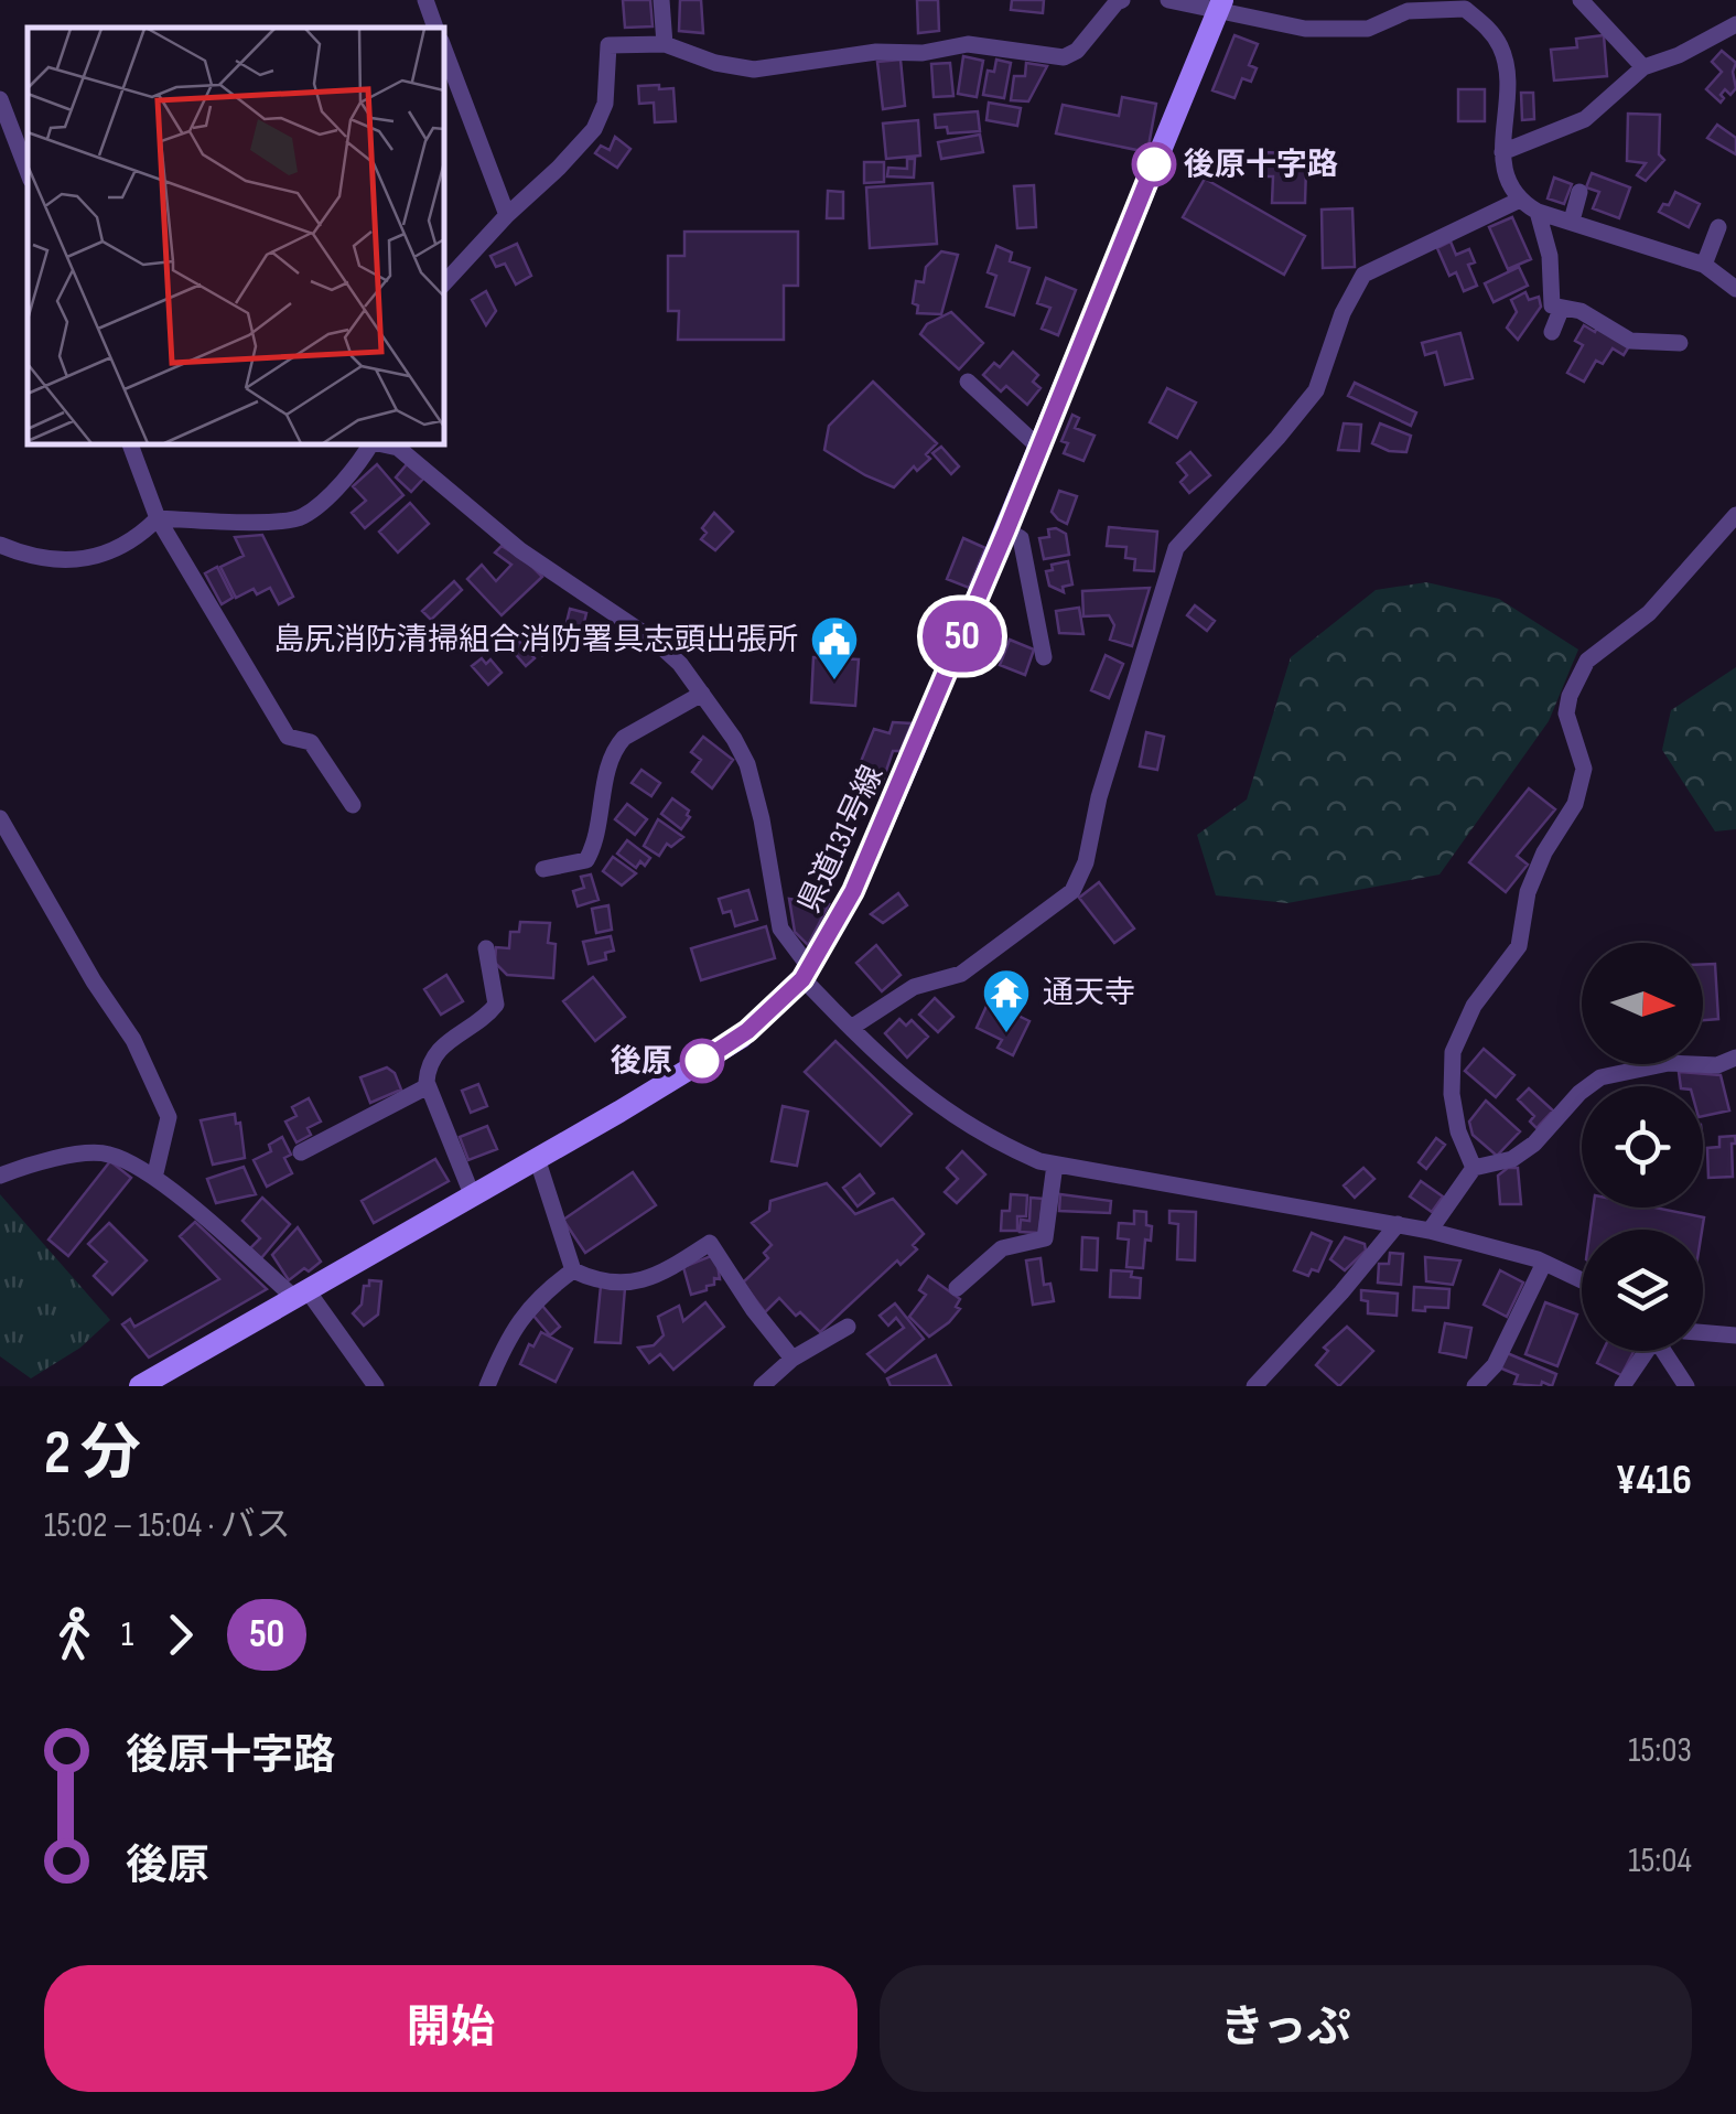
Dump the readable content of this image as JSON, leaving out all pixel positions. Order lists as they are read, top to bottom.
{
  "streets": {
    "main road": ["県道131号線"]
  },
  "places": {
    "other": ["後原十字路", "後原"],
    "public building": ["島尻消防清掃組合消防署具志頭出張所"],
    "temple": ["通天寺"]
  },
  "lines": ["bus line 50"],
  "north": "right",
  "page": {
    "on_map": "50",
    "heading": ["2 分", "15:02 – 15:04 · バス", "¥416"],
    "legs": ["1", "50"],
    "list": [
      {
        "name": "後原十字路",
        "value": "15:03"
      },
      {
        "name": "後原",
        "value": "15:04"
      }
    ],
    "buttons": ["開始", "きっぷ"]
  }
}
